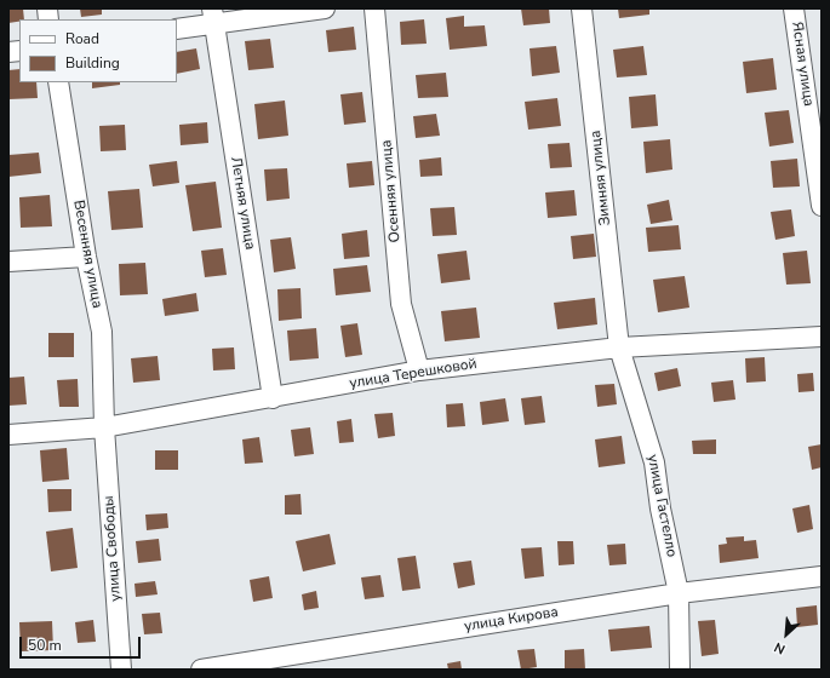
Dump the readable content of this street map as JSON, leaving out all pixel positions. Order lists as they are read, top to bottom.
{
  "streets": {
    "street": [
      "Ясная улица",
      "Зимняя улица",
      "Осенняя улица",
      "Летняя улица",
      "Весенняя улица",
      "улица Терешковой",
      "улица Гастелло",
      "улица Свободы",
      "улица Кирова"
    ]
  },
  "crossings": [
    ["Зимняя улица", "улица Терешковой"],
    ["Зимняя улица", "улица Гастелло"],
    ["Осенняя улица", "улица Терешковой"],
    ["Летняя улица", "улица Терешковой"],
    ["Весенняя улица", "улица Терешковой"],
    ["Весенняя улица", "улица Свободы"],
    ["улица Терешковой", "улица Гастелло"],
    ["улица Терешковой", "улица Свободы"],
    ["улица Гастелло", "улица Кирова"]
  ],
  "legend": ["Road", "Building"],
  "scale_bar": "50 m",
  "north": "bottom left"
}
